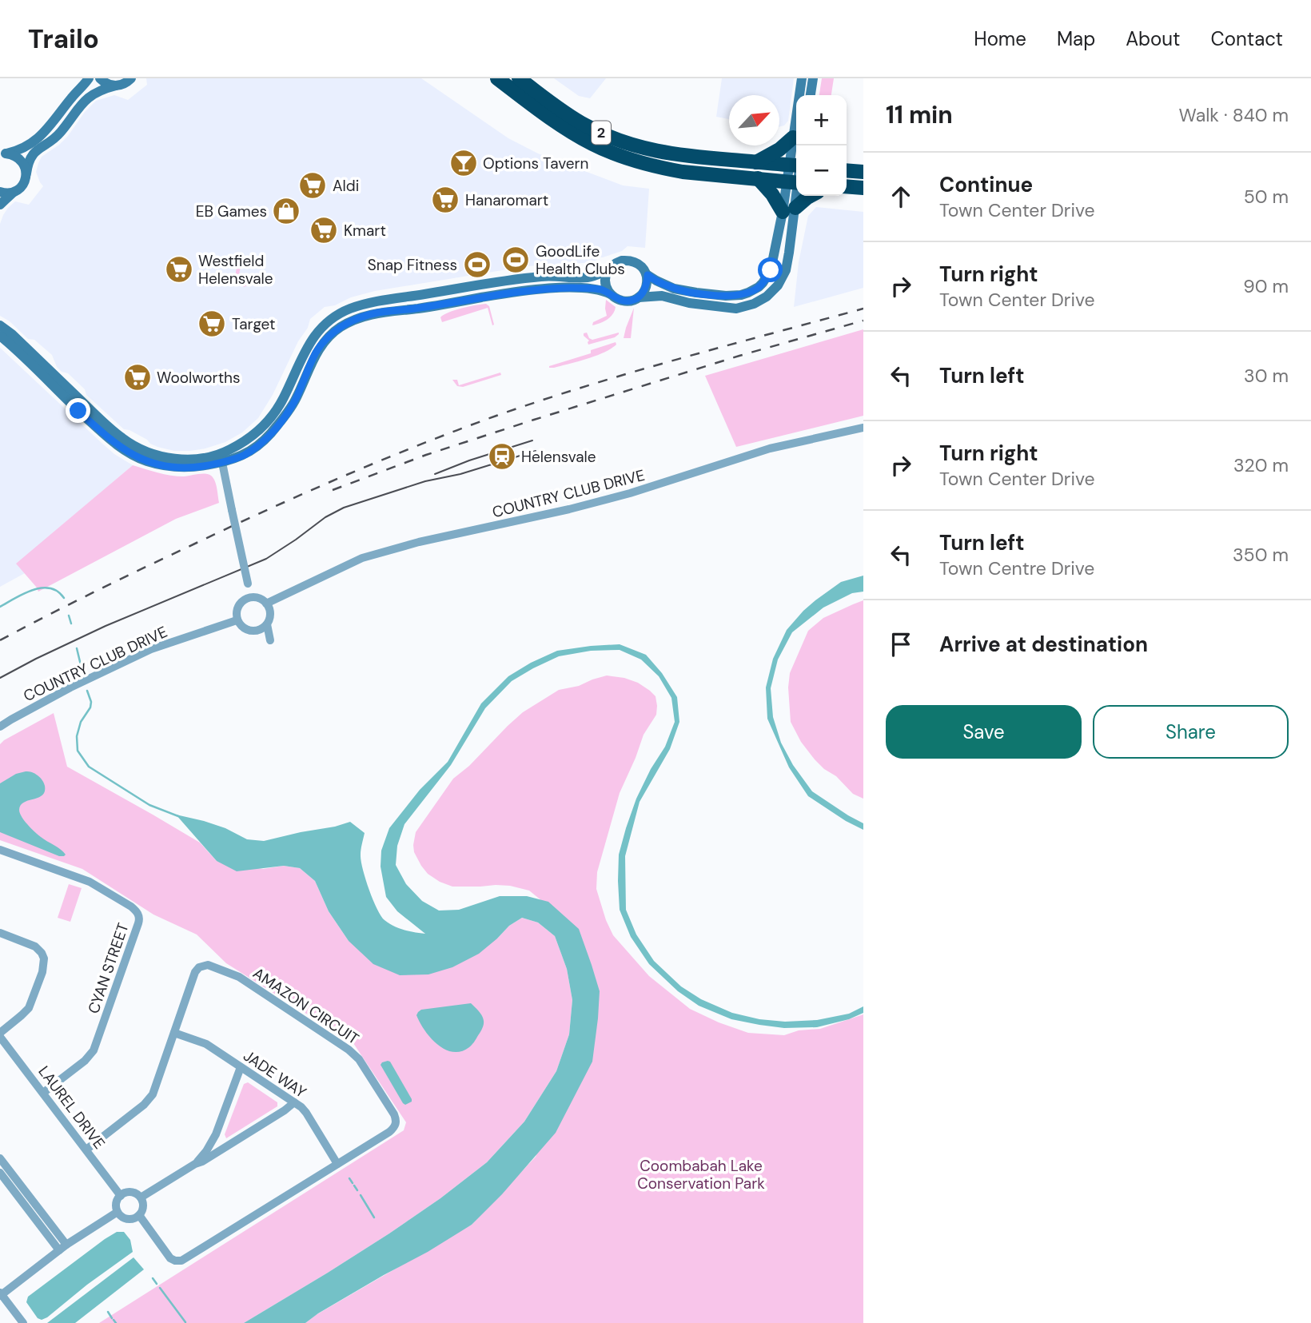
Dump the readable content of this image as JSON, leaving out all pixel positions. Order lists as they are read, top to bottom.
{
  "streets": {
    "highway": ["2"],
    "street": [
      "COUNTRY CLUB DRIVE",
      "CYAN STREET",
      "AMAZON CIRCUIT",
      "JADE WAY",
      "LAUREL DRIVE"
    ]
  },
  "crossings": [
    ["CYAN STREET", "LAUREL DRIVE"],
    ["AMAZON CIRCUIT", "JADE WAY"],
    ["AMAZON CIRCUIT", "LAUREL DRIVE"]
  ],
  "parks": ["Coombabah Lake Conservation Park"],
  "places": {
    "bar": ["Options Tavern"],
    "supermarket": [
      "Aldi",
      "Hanaromart",
      "Kmart",
      "Westfield Helensvale",
      "Target",
      "Woolworths"
    ],
    "shop": ["EB Games"],
    "sports": ["GoodLife Health Clubs", "Snap Fitness"],
    "station": ["Helensvale"]
  },
  "north": "top right",
  "page": {
    "header": "Trailo",
    "nav": [
      "Home",
      "Map",
      "About",
      "Contact"
    ],
    "heading": ["11 min", "Walk · 840 m"],
    "map_buttons": ["+", "−"],
    "list": [
      ["Continue", "Town Center Drive", "50 m"],
      ["Turn right", "Town Center Drive", "90 m"],
      ["Turn left", "30 m"],
      ["Turn right", "Town Center Drive", "320 m"],
      ["Turn left", "Town Centre Drive", "350 m"],
      "Arrive at destination"
    ],
    "buttons": ["Save", "Share"]
  }
}
